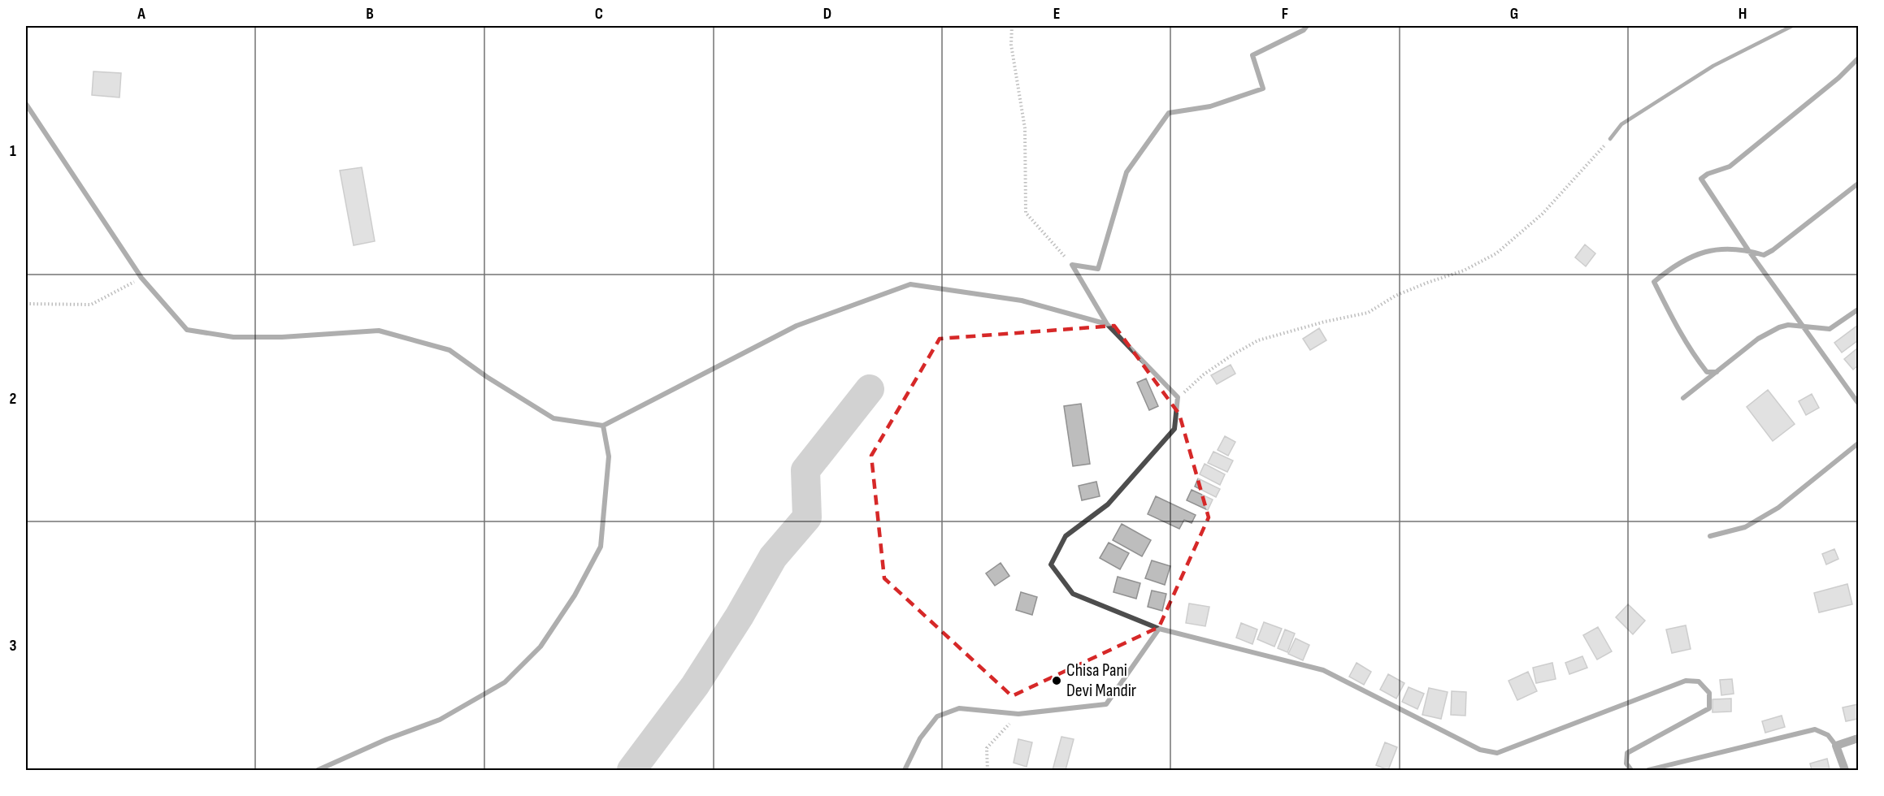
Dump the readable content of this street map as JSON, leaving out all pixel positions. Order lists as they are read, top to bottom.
{
  "places": ["Chisa Pani Devi Mandir"],
  "grid": {
    "columns": [
      "A",
      "B",
      "C",
      "D",
      "E",
      "F",
      "G",
      "H"
    ],
    "rows": ["1", "2", "3"]
  }
}
